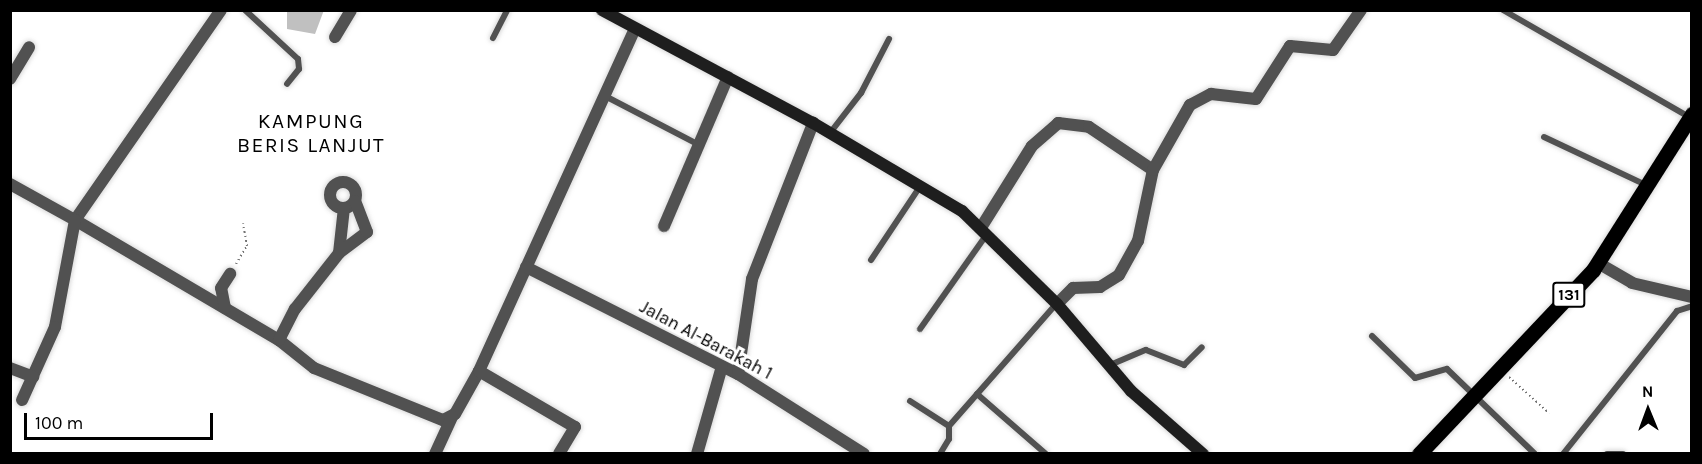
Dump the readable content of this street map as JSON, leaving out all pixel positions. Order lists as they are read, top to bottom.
{
  "streets": {
    "main road": ["131"],
    "street": ["Jalan Al-Barakah 1"]
  },
  "districts": ["KAMPUNG BERIS LANJUT"],
  "scale_bar": "100 m",
  "north": "top"
}
